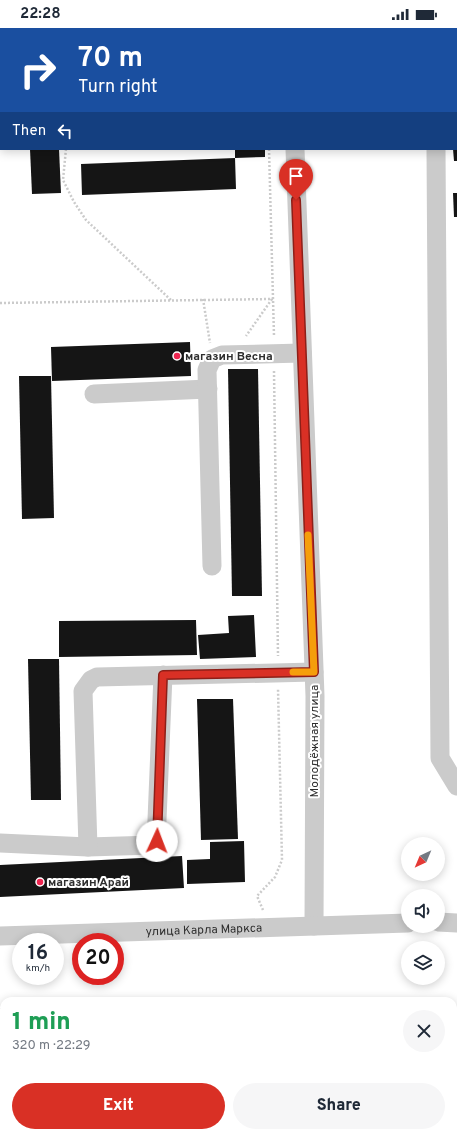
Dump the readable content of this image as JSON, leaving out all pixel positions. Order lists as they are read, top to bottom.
{
  "streets": {
    "street": ["Молодёжная улица", "улица Карла Маркса"]
  },
  "crossings": [
    ["Молодёжная улица", "улица Карла Маркса"]
  ],
  "places": ["магазин Весна", "магазин Арай"],
  "north": "bottom left",
  "page": {
    "status": "22:28",
    "turn": ["70 m", "Turn right"],
    "then": "Then",
    "speed": "16 km/h",
    "limit": "20",
    "heading": ["1 min", "320 m · 22:29"],
    "buttons": ["Exit", "Share"]
  }
}
